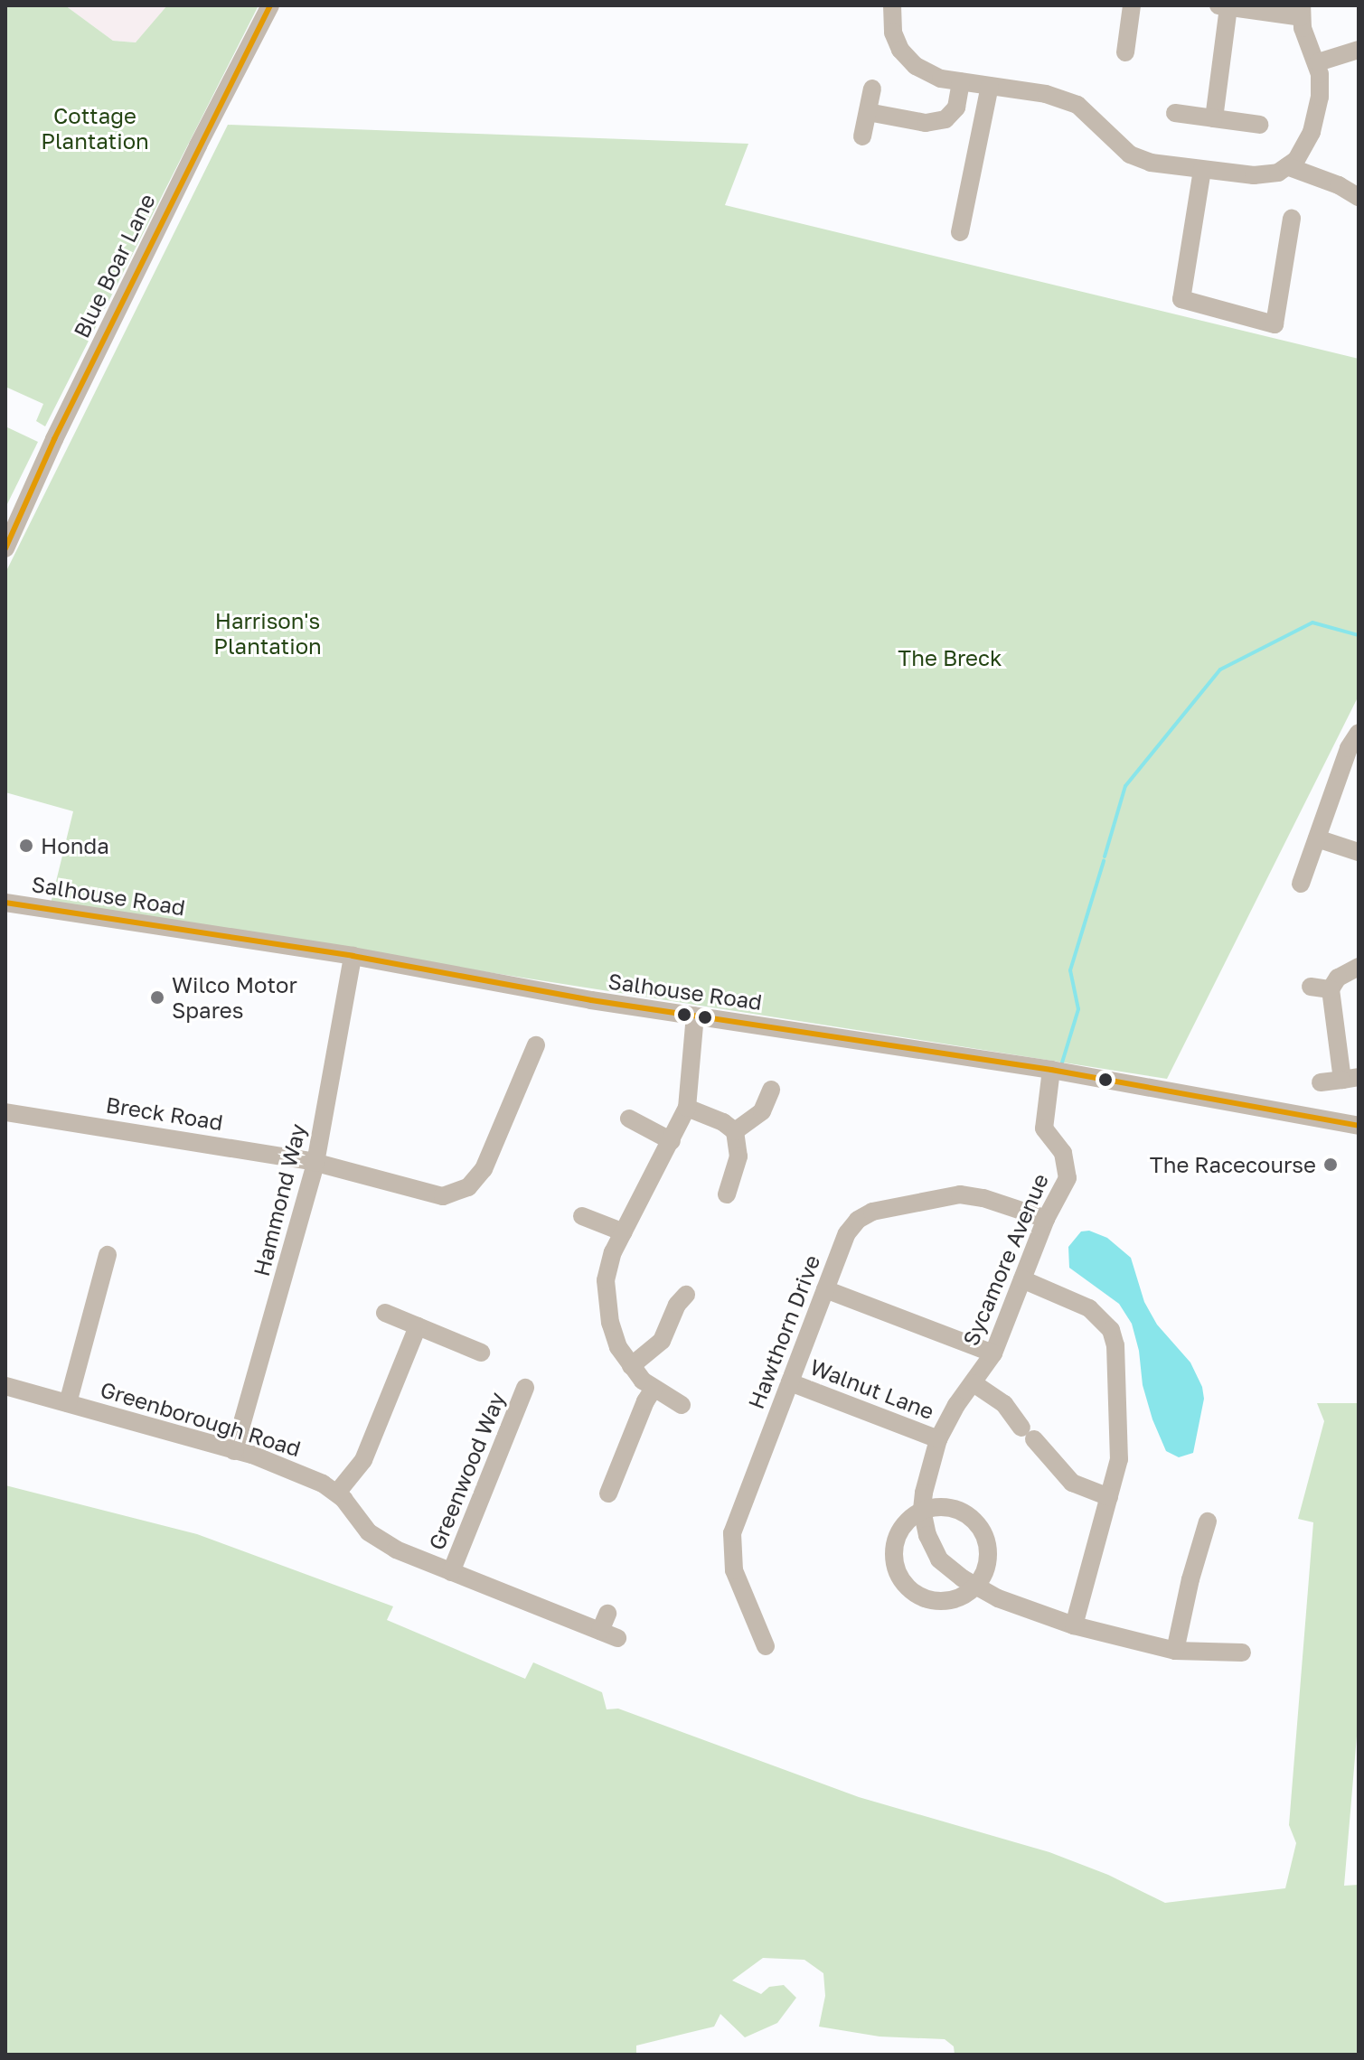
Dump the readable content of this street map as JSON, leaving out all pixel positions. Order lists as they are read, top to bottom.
{
  "streets": {
    "street": [
      "Blue Boar Lane",
      "Salhouse Road",
      "Breck Road",
      "Hammond Way",
      "Sycamore Avenue",
      "Hawthorn Drive",
      "Walnut Lane",
      "Greenborough Road",
      "Greenwood Way"
    ]
  },
  "crossings": [
    ["Salhouse Road", "Hammond Way"],
    ["Salhouse Road", "Sycamore Avenue"],
    ["Breck Road", "Hammond Way"],
    ["Hammond Way", "Greenborough Road"],
    ["Sycamore Avenue", "Hawthorn Drive"],
    ["Sycamore Avenue", "Walnut Lane"],
    ["Hawthorn Drive", "Walnut Lane"],
    ["Greenborough Road", "Greenwood Way"]
  ],
  "parks": ["Cottage Plantation", "Harrison's Plantation", "The Breck"],
  "places": ["Honda", "Wilco Motor Spares", "The Racecourse"]
}
